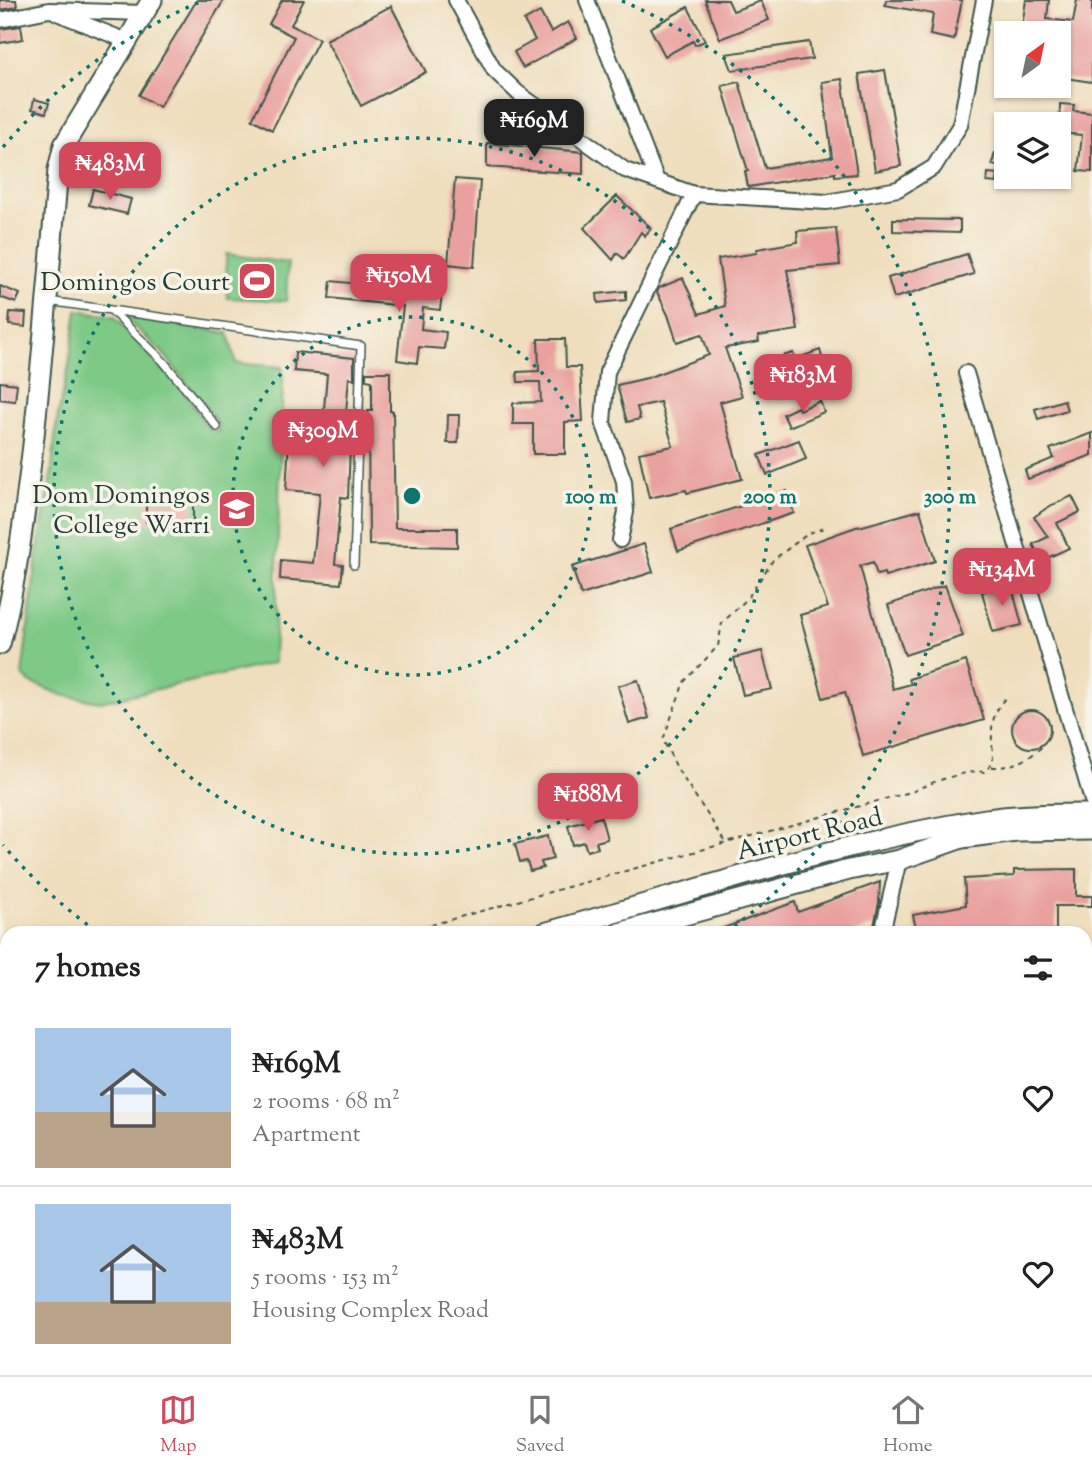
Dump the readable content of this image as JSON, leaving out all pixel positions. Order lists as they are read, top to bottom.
{
  "streets": {
    "main road": ["Airport Road"]
  },
  "places": {
    "sports": ["Domingos Court"],
    "school or university": ["Dom Domingos College Warri"]
  },
  "north": "top right",
  "page": {
    "price": [
      "₦169M",
      "₦483M",
      "₦150M",
      "₦183M",
      "₦309M",
      "₦134M",
      "₦188M"
    ],
    "heading": "7 homes",
    "list": [
      {
        "name": "₦169M",
        "note": "2 rooms · 68 m² · Apartment"
      },
      {
        "name": "₦483M",
        "note": "5 rooms · 153 m² · Housing Complex Road"
      }
    ],
    "tabs": ["Map", "Saved", "Home"]
  },
  "rings": ["100 m", "200 m", "300 m"]
}
